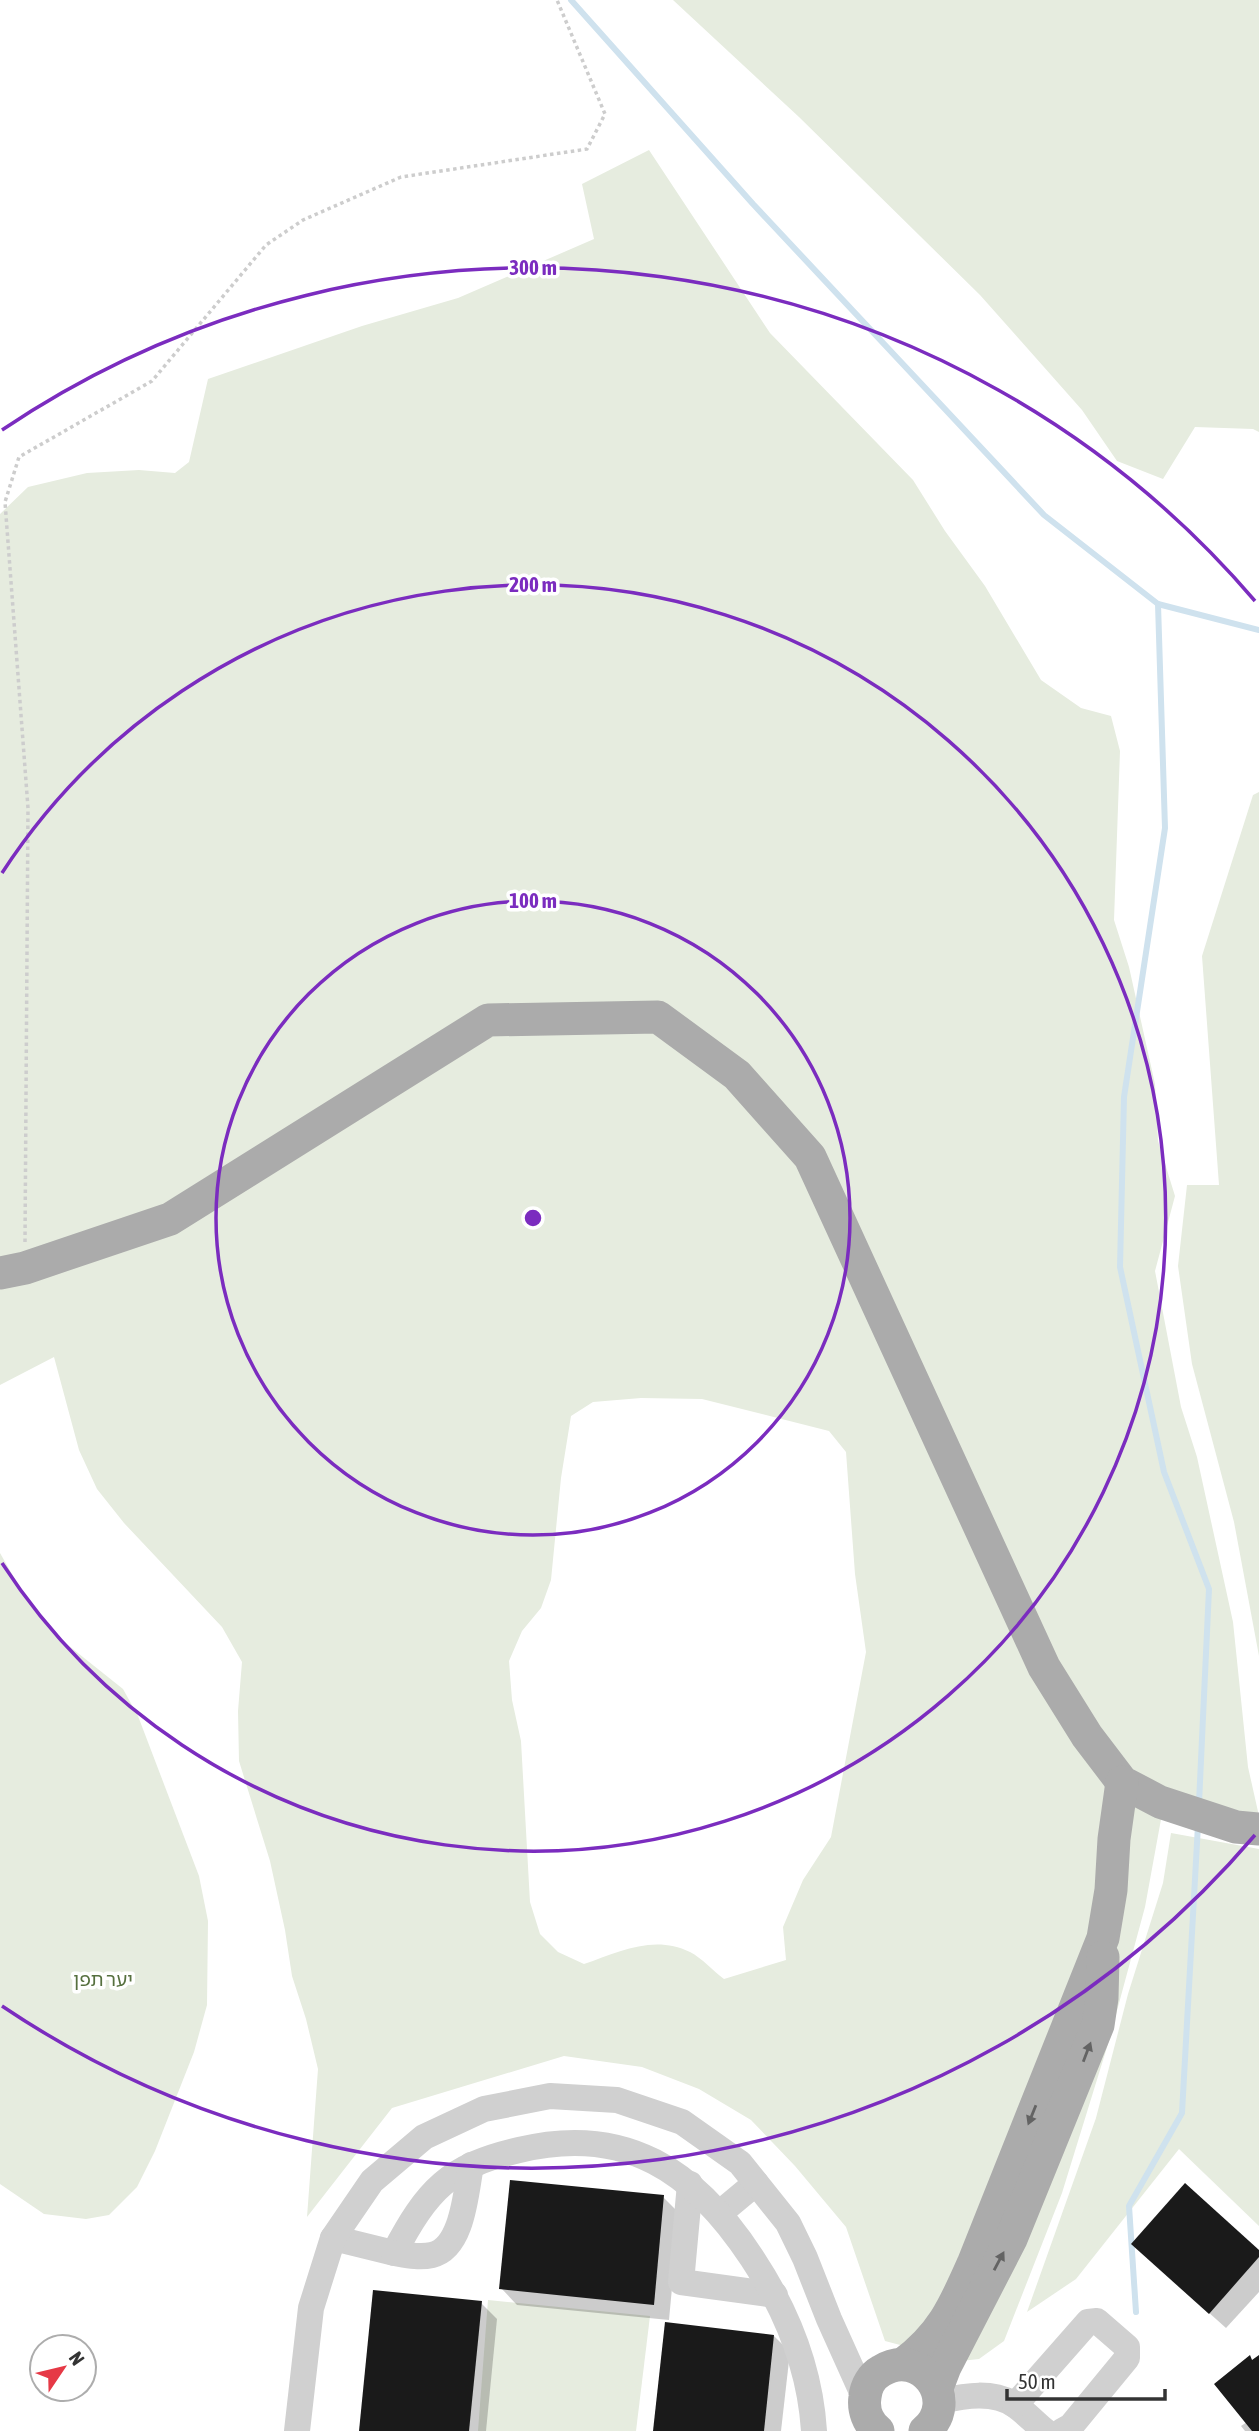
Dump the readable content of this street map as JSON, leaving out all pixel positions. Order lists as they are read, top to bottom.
{
  "parks": ["יער תפן"],
  "scale_bar": "50 m",
  "north": "top right",
  "rings": ["300 m", "200 m", "100 m"]
}
